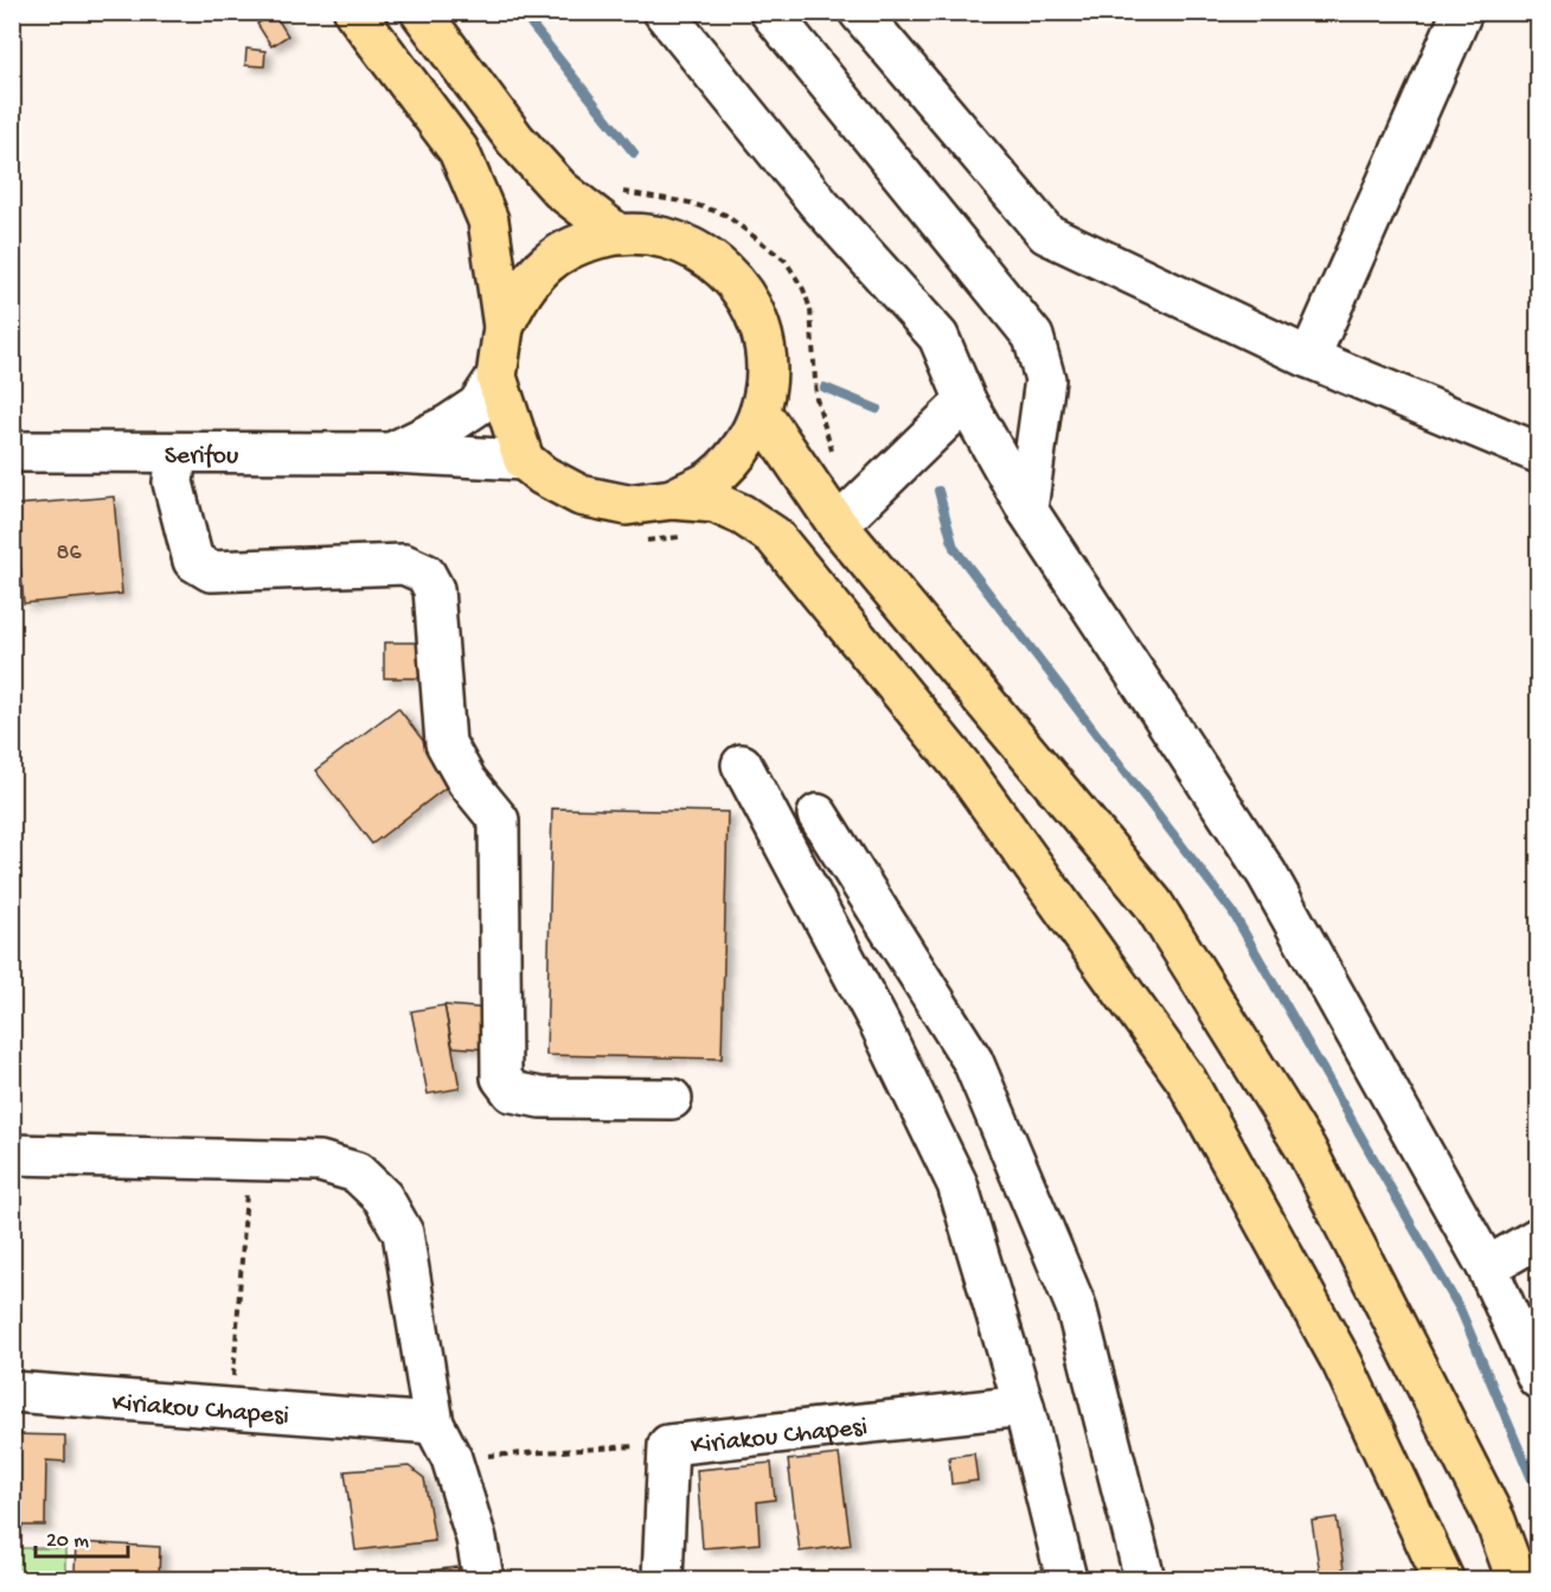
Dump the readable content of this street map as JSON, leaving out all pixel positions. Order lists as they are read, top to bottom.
{
  "streets": {
    "street": ["Serifou", "Kiriakou Chapesi"]
  },
  "house_numbers": ["86"],
  "scale_bar": "20 m"
}
